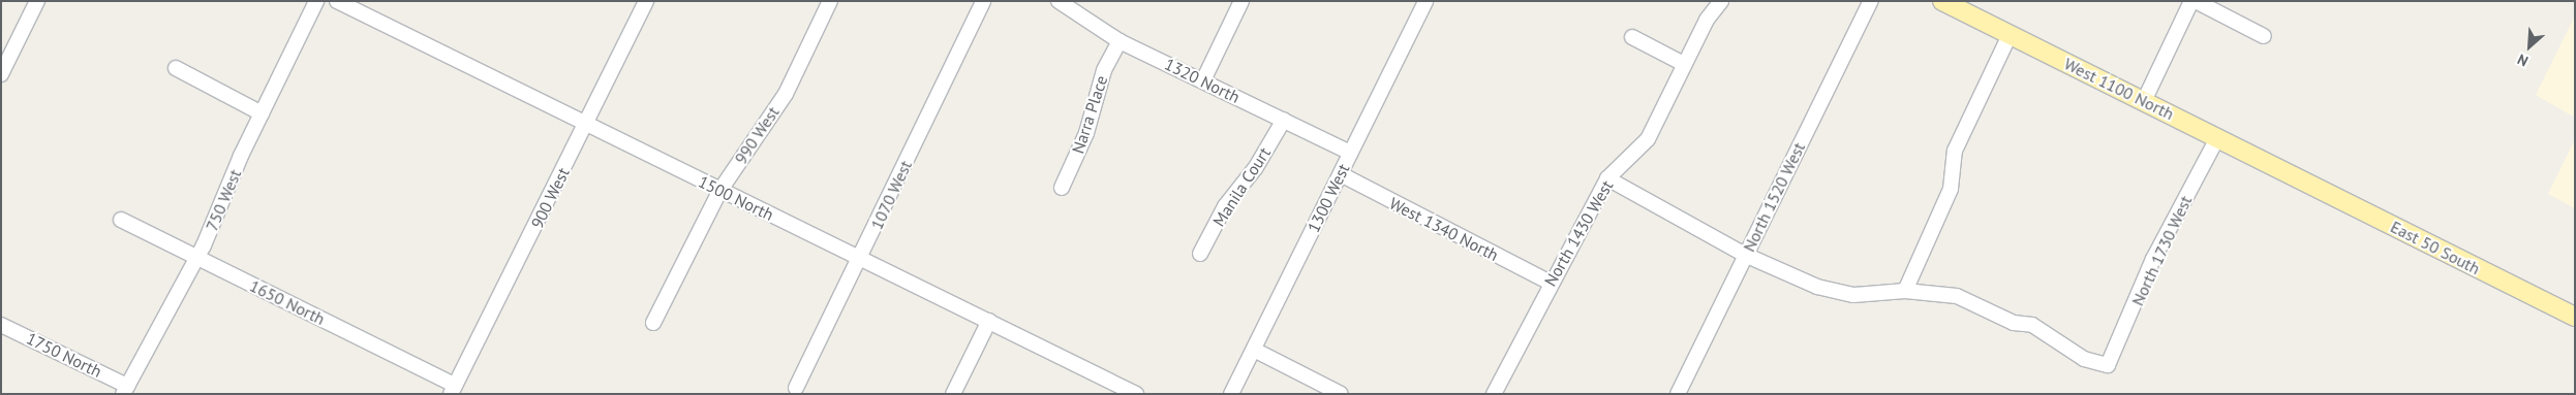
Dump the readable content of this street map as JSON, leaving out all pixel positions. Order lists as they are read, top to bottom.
{
  "streets": {
    "main road": ["West 1100 North", "East 50 South"],
    "street": [
      "1320 North",
      "Narra Place",
      "990 West",
      "Manila Court",
      "1070 West",
      "North 1520 West",
      "900 West",
      "1500 North",
      "1300 West",
      "750 West",
      "West 1340 North",
      "North 1430 West",
      "North 1730 West",
      "1650 North",
      "1750 North"
    ]
  },
  "crossings": [
    ["1320 North", "Narra Place"],
    ["1320 North", "Manila Court"],
    ["1320 North", "1300 West"],
    ["West 1100 North", "East 50 South"],
    ["West 1100 North", "North 1730 West"],
    ["990 West", "1500 North"],
    ["1070 West", "1500 North"],
    ["900 West", "1500 North"],
    ["900 West", "1650 North"],
    ["1300 West", "West 1340 North"],
    ["750 West", "1650 North"],
    ["750 West", "1750 North"],
    ["West 1340 North", "North 1430 West"]
  ],
  "north": "bottom left"
}
